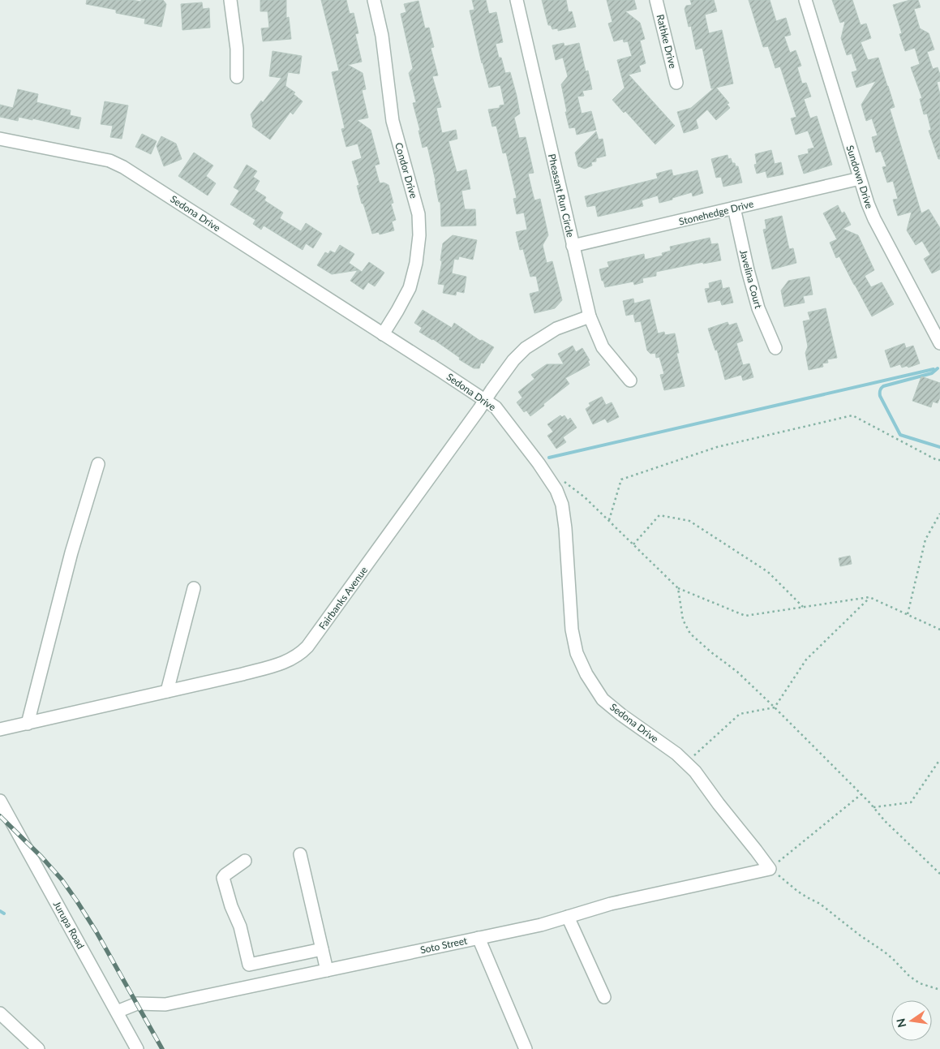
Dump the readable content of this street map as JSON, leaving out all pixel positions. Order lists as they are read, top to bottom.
{
  "streets": {
    "street": [
      "Rathke Drive",
      "Condor Drive",
      "Sundown Drive",
      "Pheasant Run Circle",
      "Stonehedge Drive",
      "Sedona Drive",
      "Javelina Court",
      "Fairbanks Avenue",
      "Jurupa Road",
      "Soto Street"
    ]
  },
  "crossings": [
    ["Condor Drive", "Sedona Drive"],
    ["Sundown Drive", "Stonehedge Drive"],
    ["Pheasant Run Circle", "Stonehedge Drive"],
    ["Pheasant Run Circle", "Fairbanks Avenue"],
    ["Stonehedge Drive", "Javelina Court"],
    ["Sedona Drive", "Fairbanks Avenue"],
    ["Sedona Drive", "Soto Street"],
    ["Jurupa Road", "Soto Street"]
  ],
  "north": "left"
}
